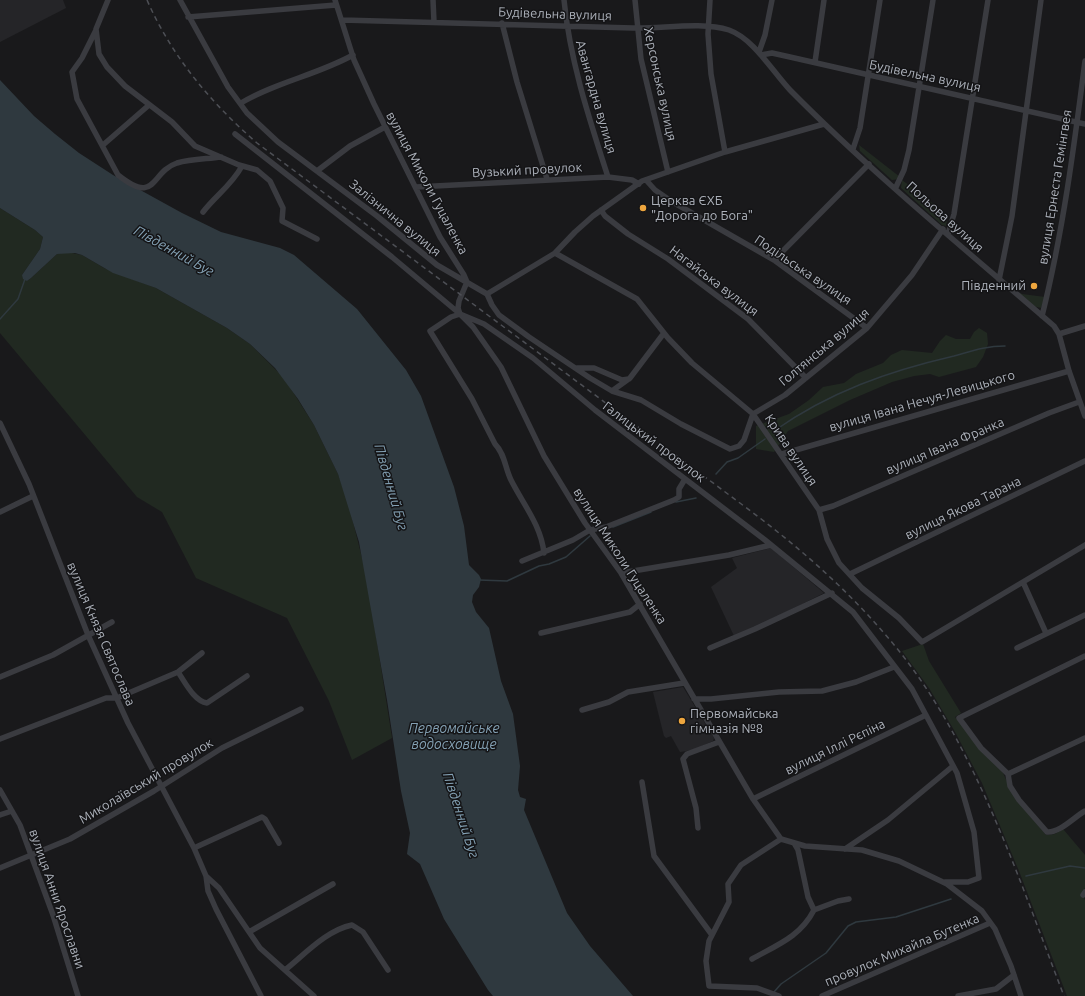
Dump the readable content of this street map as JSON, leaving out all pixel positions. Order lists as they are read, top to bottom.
{
  "streets": {
    "street": [
      "Будівельна вулиця",
      "Херсонська вулиця",
      "Авангардна вулиця",
      "Вузький провулок",
      "вулиця Миколи Гуцаленка",
      "вулиця Ернеста Гемінгвея",
      "Польова вулиця",
      "Залізнична вулиця",
      "Подільська вулиця",
      "Нагайська вулиця",
      "Голтянська вулиця",
      "вулиця Івана Нечуя-Левицького",
      "Галицький провулок",
      "вулиця Івана Франка",
      "Крива вулиця",
      "вулиця Якова Тарана",
      "вулиця Князя Святослава",
      "вулиця Іллі Рєпіна",
      "Миколаївський провулок",
      "вулиця Анни Ярославни",
      "провулок Михайла Бутенка"
    ]
  },
  "crossings": [
    ["Будівельна вулиця", "Херсонська вулиця"],
    ["Будівельна вулиця", "Авангардна вулиця"],
    ["Будівельна вулиця", "вулиця Миколи Гуцаленка"],
    ["Будівельна вулиця", "вулиця Ернеста Гемінгвея"],
    ["Будівельна вулиця", "Польова вулиця"],
    ["Будівельна вулиця", "Голтянська вулиця"],
    ["Авангардна вулиця", "Вузький провулок"],
    ["Вузький провулок", "вулиця Миколи Гуцаленка"],
    ["вулиця Миколи Гуцаленка", "Залізнична вулиця"],
    ["вулиця Миколи Гуцаленка", "Галицький провулок"],
    ["вулиця Миколи Гуцаленка", "вулиця Іллі Рєпіна"],
    ["вулиця Ернеста Гемінгвея", "Польова вулиця"],
    ["Польова вулиця", "Голтянська вулиця"],
    ["Польова вулиця", "вулиця Івана Нечуя-Левицького"],
    ["Польова вулиця", "вулиця Івана Франка"],
    ["Залізнична вулиця", "Голтянська вулиця"],
    ["Залізнична вулиця", "Крива вулиця"],
    ["Подільська вулиця", "Голтянська вулиця"],
    ["Нагайська вулиця", "Голтянська вулиця"],
    ["Голтянська вулиця", "Крива вулиця"],
    ["вулиця Івана Нечуя-Левицького", "Крива вулиця"],
    ["Галицький провулок", "вулиця Іллі Рєпіна"],
    ["вулиця Івана Франка", "Крива вулиця"],
    ["Крива вулиця", "вулиця Якова Тарана"],
    ["вулиця Князя Святослава", "Миколаївський провулок"],
    ["Миколаївський провулок", "вулиця Анни Ярославни"]
  ],
  "water": ["Південний Буг", "Первомайське водосховище"],
  "places": ["Церква ЄХБ \"Дорога до Бога\"", "Південний", "Первомайська гімназія №8"]
}
